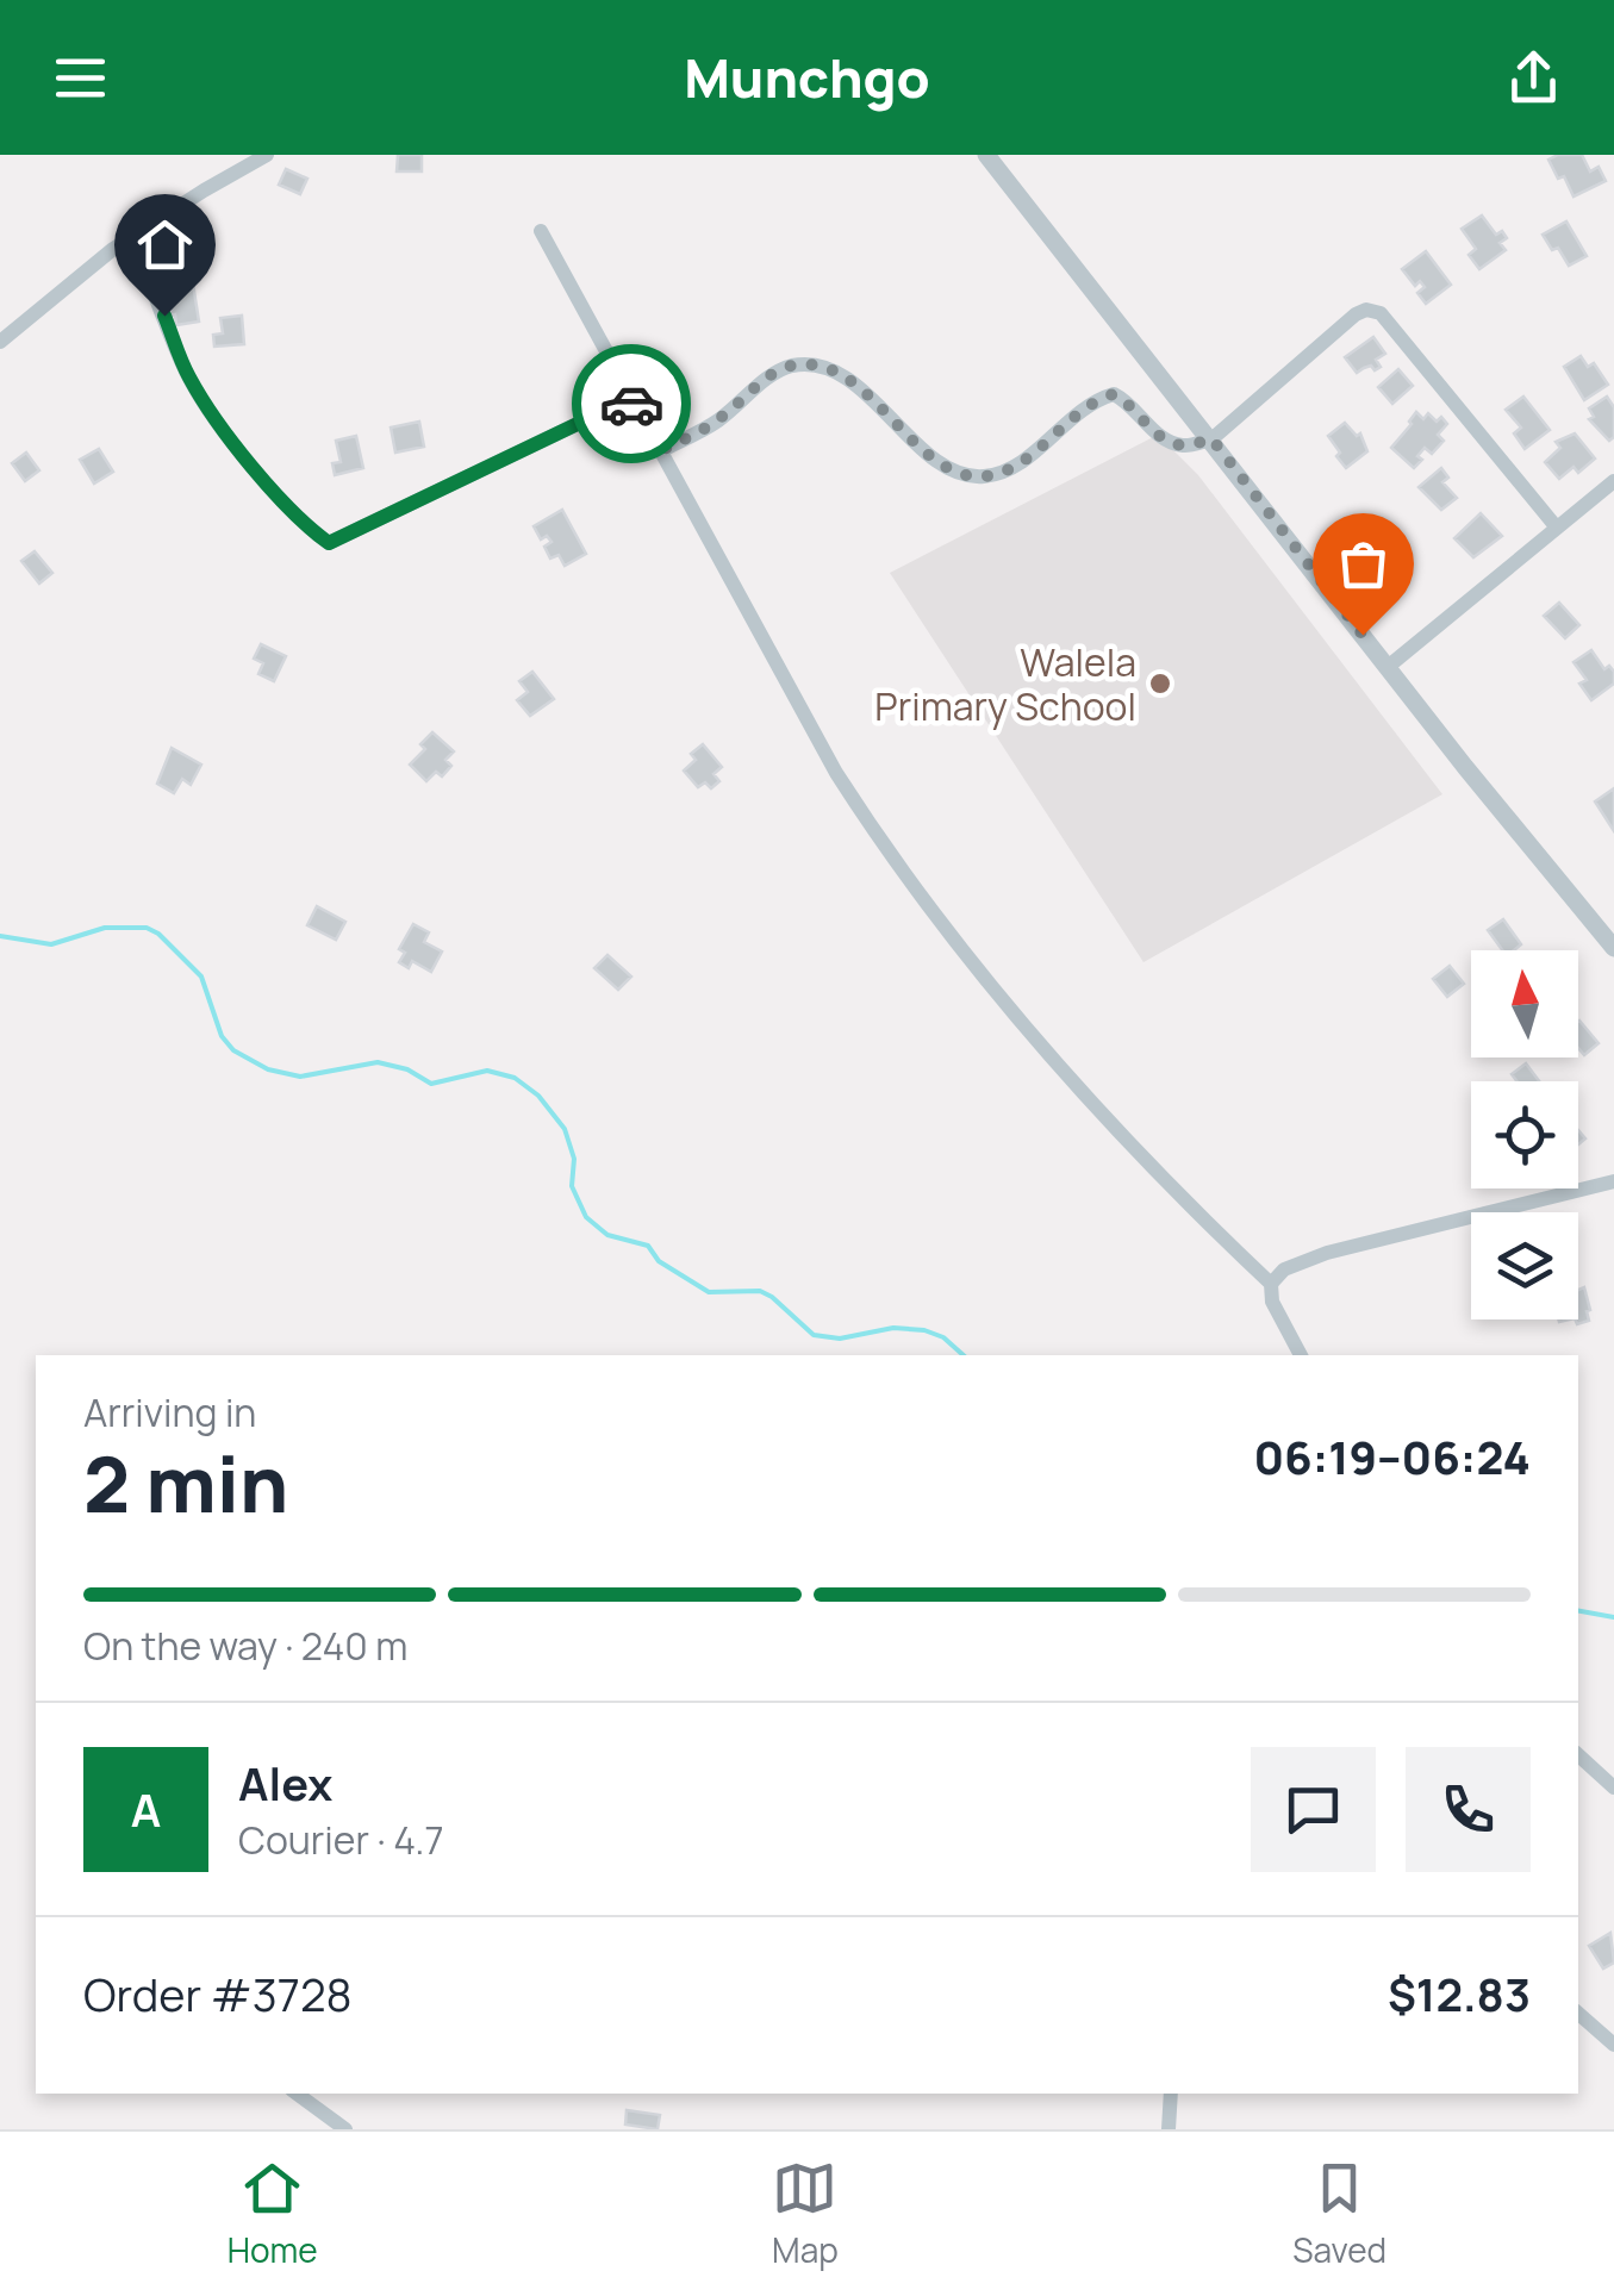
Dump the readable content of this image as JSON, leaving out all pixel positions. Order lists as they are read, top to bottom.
{
  "places": ["Walela Primary School"],
  "north": "top",
  "page": {
    "header": "Munchgo",
    "heading": ["2 min", "Arriving in", "06:19–06:24"],
    "panel": [
      "Alex",
      "Courier · 4.7",
      "Order #3728",
      "$12.83"
    ],
    "bar": "On the way · 240 m",
    "round": "A",
    "tabs": ["Home", "Map", "Saved"]
  }
}
